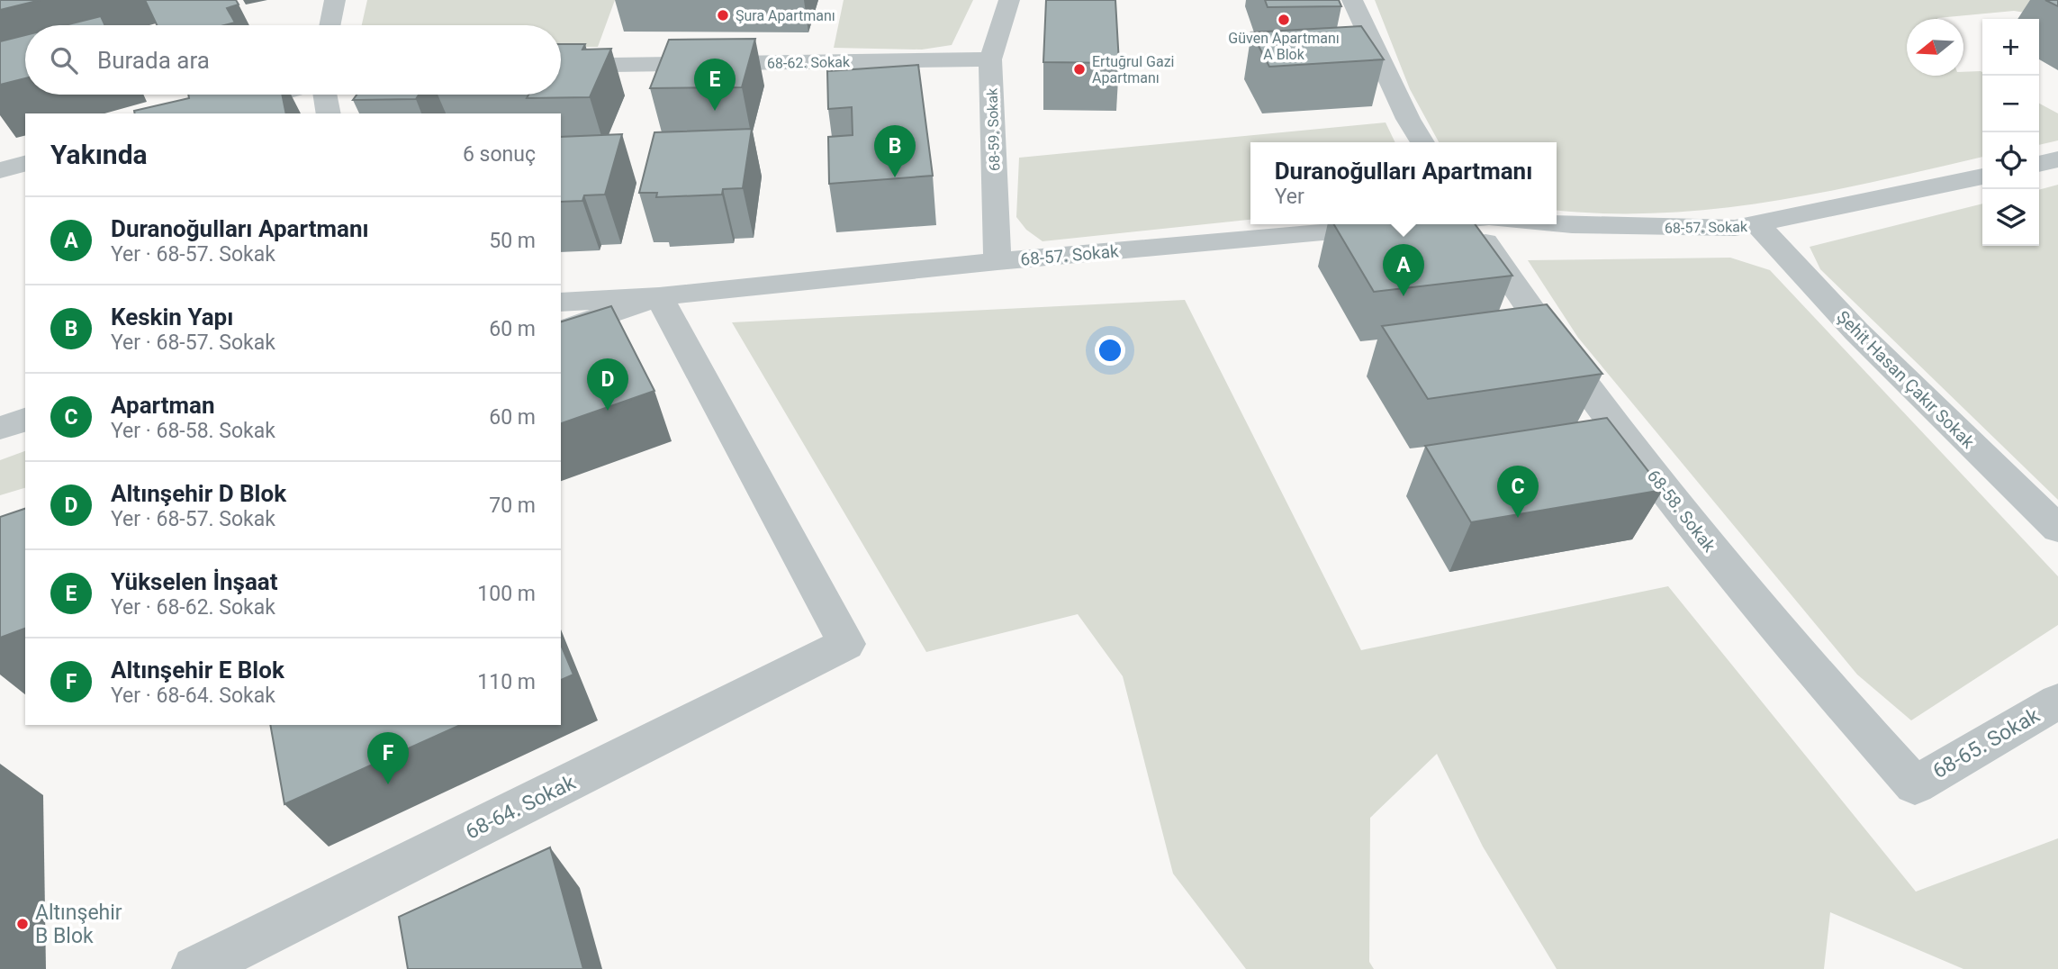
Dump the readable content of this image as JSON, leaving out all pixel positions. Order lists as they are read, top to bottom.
{
  "streets": {
    "street": [
      "68-62. Sokak",
      "68-59. Sokak",
      "68-57. Sokak",
      "Şehit Hasan Çakır Sokak",
      "68-58. Sokak",
      "68-65. Sokak",
      "68-64. Sokak"
    ]
  },
  "crossings": [
    ["68-62. Sokak", "68-59. Sokak"],
    ["68-59. Sokak", "68-57. Sokak"],
    ["68-57. Sokak", "Şehit Hasan Çakır Sokak"],
    ["68-57. Sokak", "68-64. Sokak"],
    ["68-58. Sokak", "68-65. Sokak"]
  ],
  "places": [
    "Şura Apartmanı",
    "Güven Apartmanı A Blok",
    "Ertuğrul Gazi Apartmanı",
    "Altınşehir B Blok"
  ],
  "north": "left",
  "page": {
    "map_buttons": ["+", "−"],
    "search": "Burada ara",
    "pins": [
      "E",
      "B",
      "A",
      "D",
      "C",
      "F"
    ],
    "heading": ["Yakında", "6 sonuç"],
    "popup": ["Duranoğulları Apartmanı", "Yer"],
    "list": [
      {
        "mark": "A",
        "name": "Duranoğulları Apartmanı",
        "note": "Yer · 68-57. Sokak",
        "value": "50 m"
      },
      {
        "mark": "B",
        "name": "Keskin Yapı",
        "note": "Yer · 68-57. Sokak",
        "value": "60 m"
      },
      {
        "mark": "C",
        "name": "Apartman",
        "note": "Yer · 68-58. Sokak",
        "value": "60 m"
      },
      {
        "mark": "D",
        "name": "Altınşehir D Blok",
        "note": "Yer · 68-57. Sokak",
        "value": "70 m"
      },
      {
        "mark": "E",
        "name": "Yükselen İnşaat",
        "note": "Yer · 68-62. Sokak",
        "value": "100 m"
      },
      {
        "mark": "F",
        "name": "Altınşehir E Blok",
        "note": "Yer · 68-64. Sokak",
        "value": "110 m"
      }
    ]
  }
}
